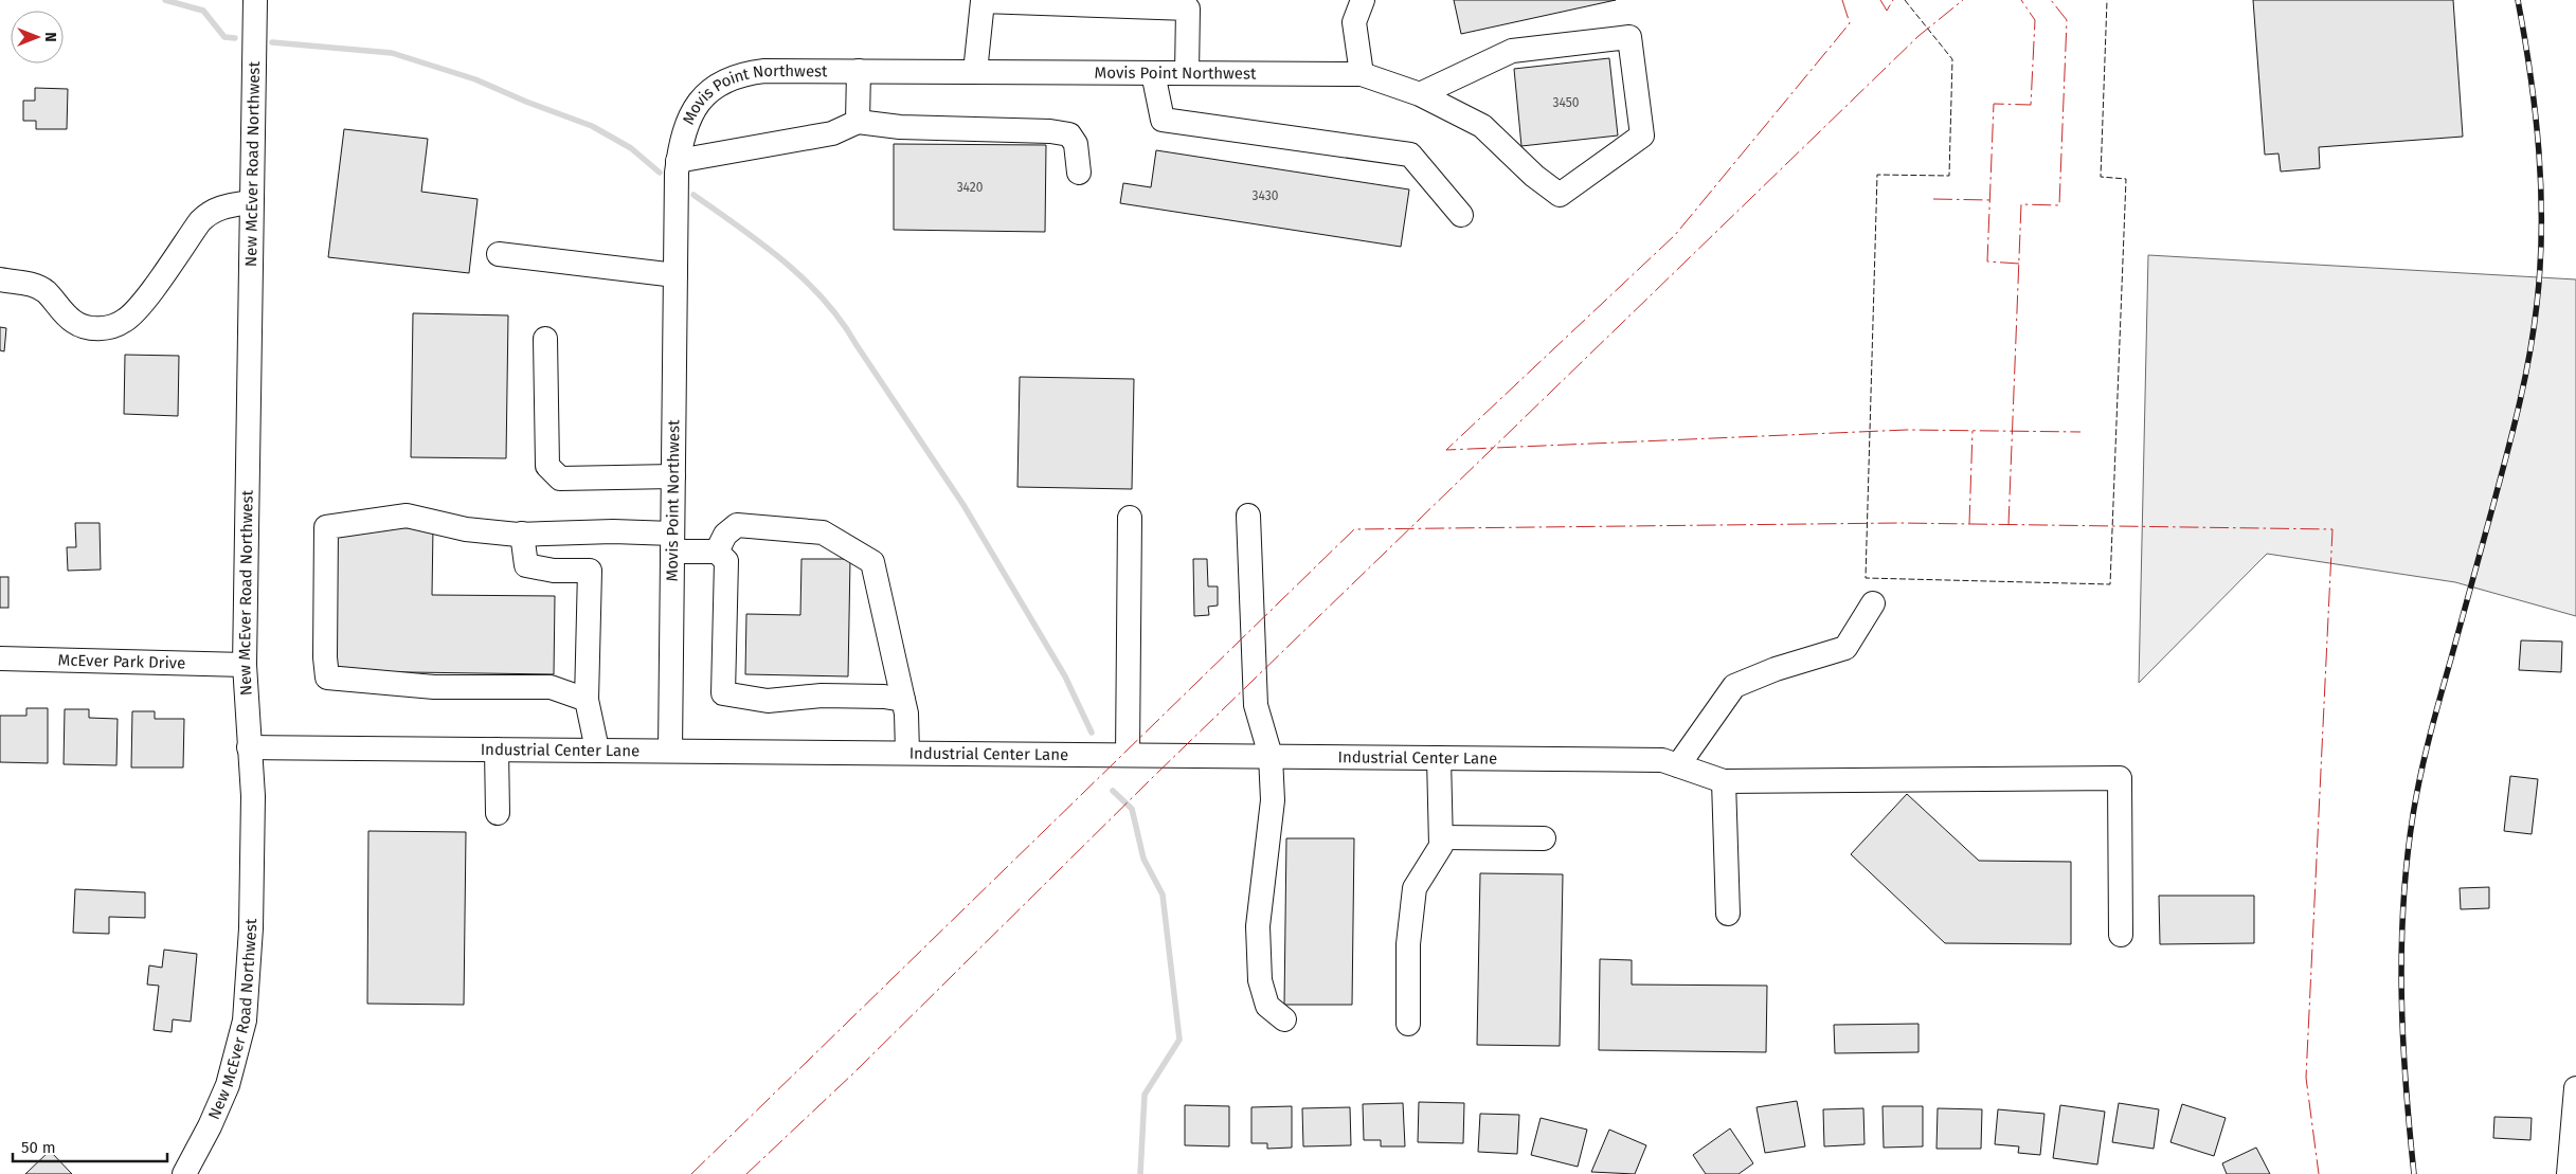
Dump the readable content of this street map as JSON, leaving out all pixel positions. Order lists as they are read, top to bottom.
{
  "streets": {
    "street": [
      "Movis Point Northwest",
      "New McEver Road Northwest",
      "McEver Park Drive",
      "Industrial Center Lane"
    ]
  },
  "crossings": [
    ["Movis Point Northwest", "Industrial Center Lane"],
    ["New McEver Road Northwest", "McEver Park Drive"],
    ["New McEver Road Northwest", "Industrial Center Lane"]
  ],
  "house_numbers": ["3450", "3420", "3430"],
  "scale_bar": "50 m",
  "north": "right"
}
